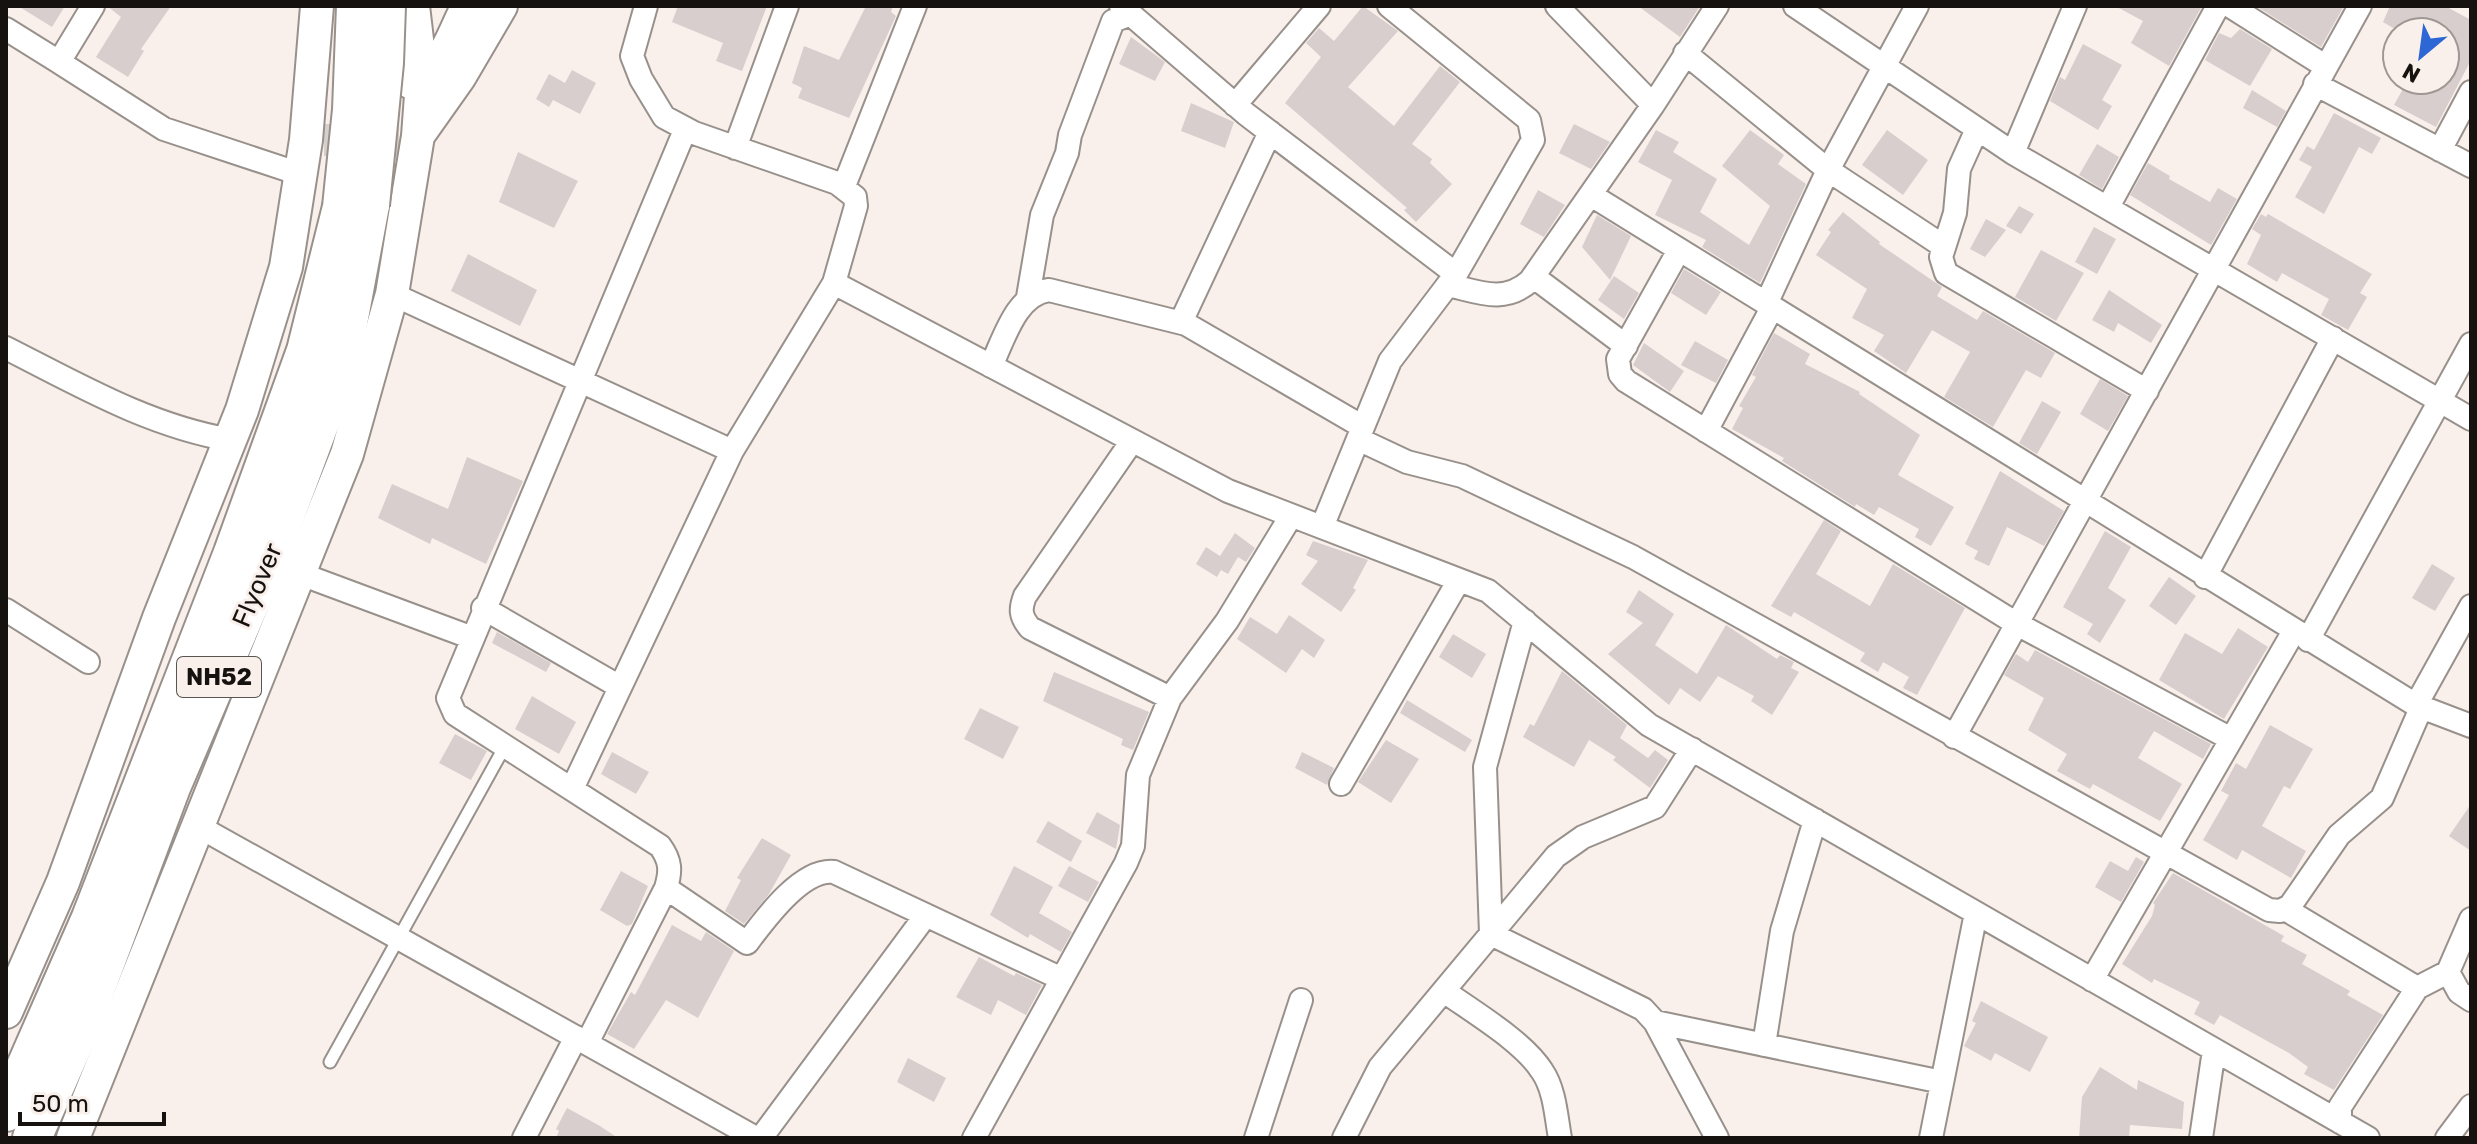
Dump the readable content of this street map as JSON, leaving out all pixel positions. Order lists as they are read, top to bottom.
{
  "streets": {
    "highway": ["Flyover", "NH52"]
  },
  "scale_bar": "50 m",
  "north": "bottom left"
}
